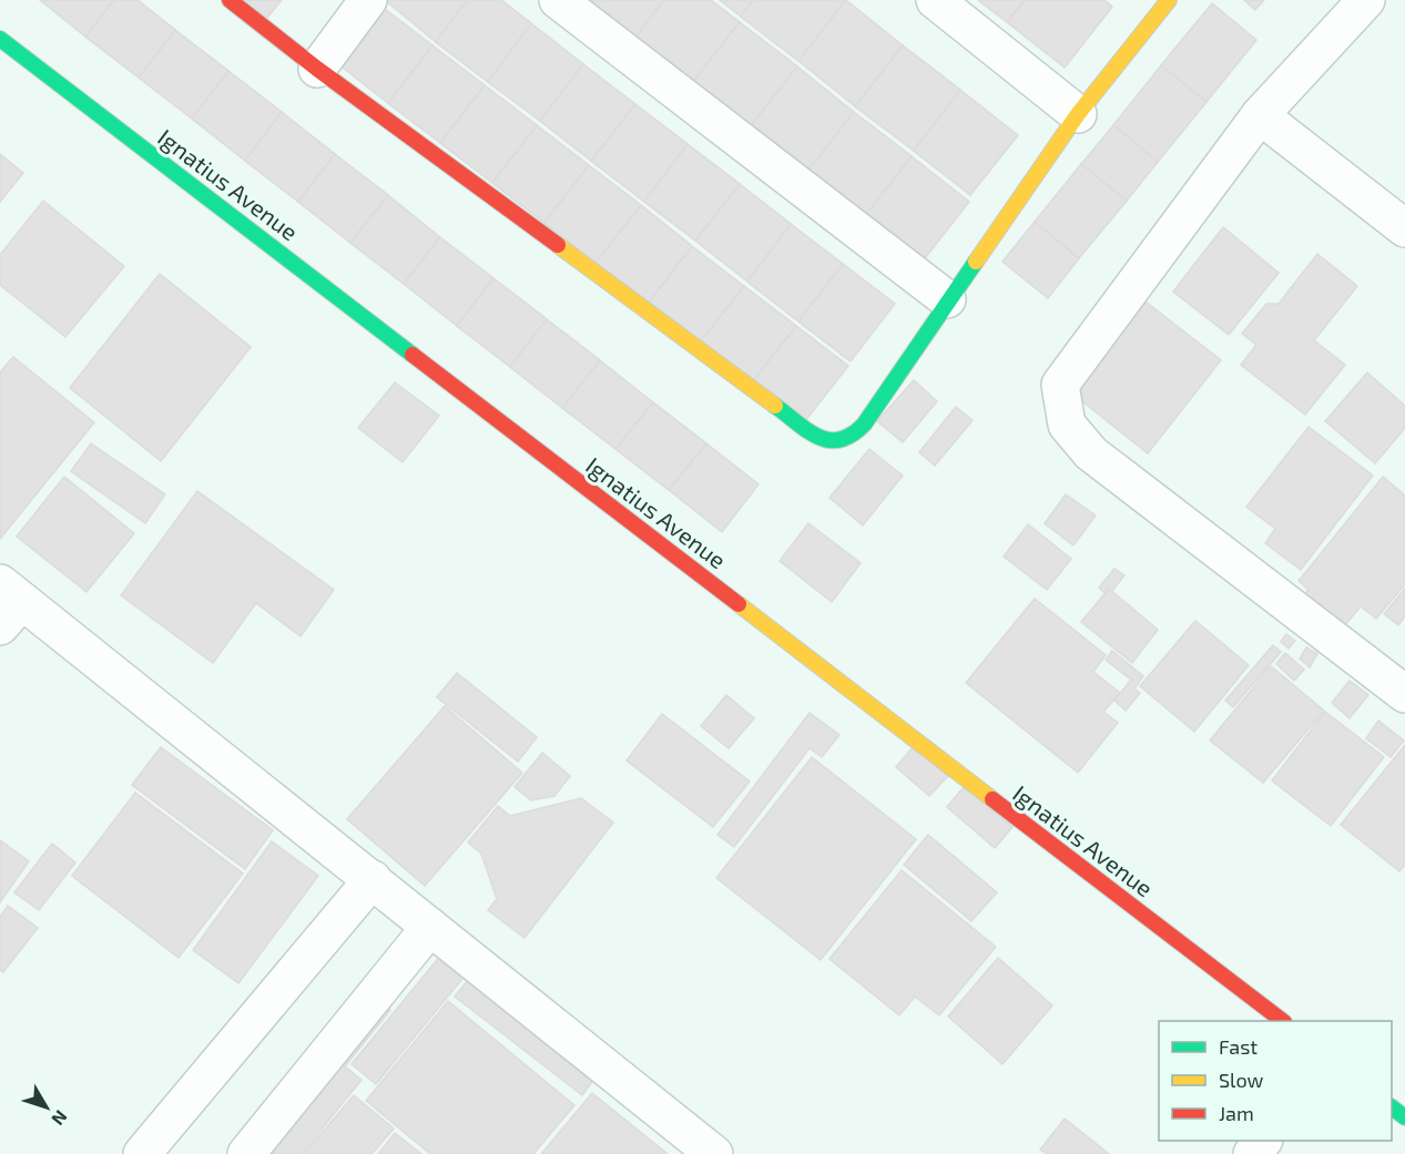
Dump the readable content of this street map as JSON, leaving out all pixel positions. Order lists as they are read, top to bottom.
{
  "streets": {
    "street": ["Ignatius Avenue"]
  },
  "legend": ["Fast", "Slow", "Jam"],
  "north": "bottom right"
}
